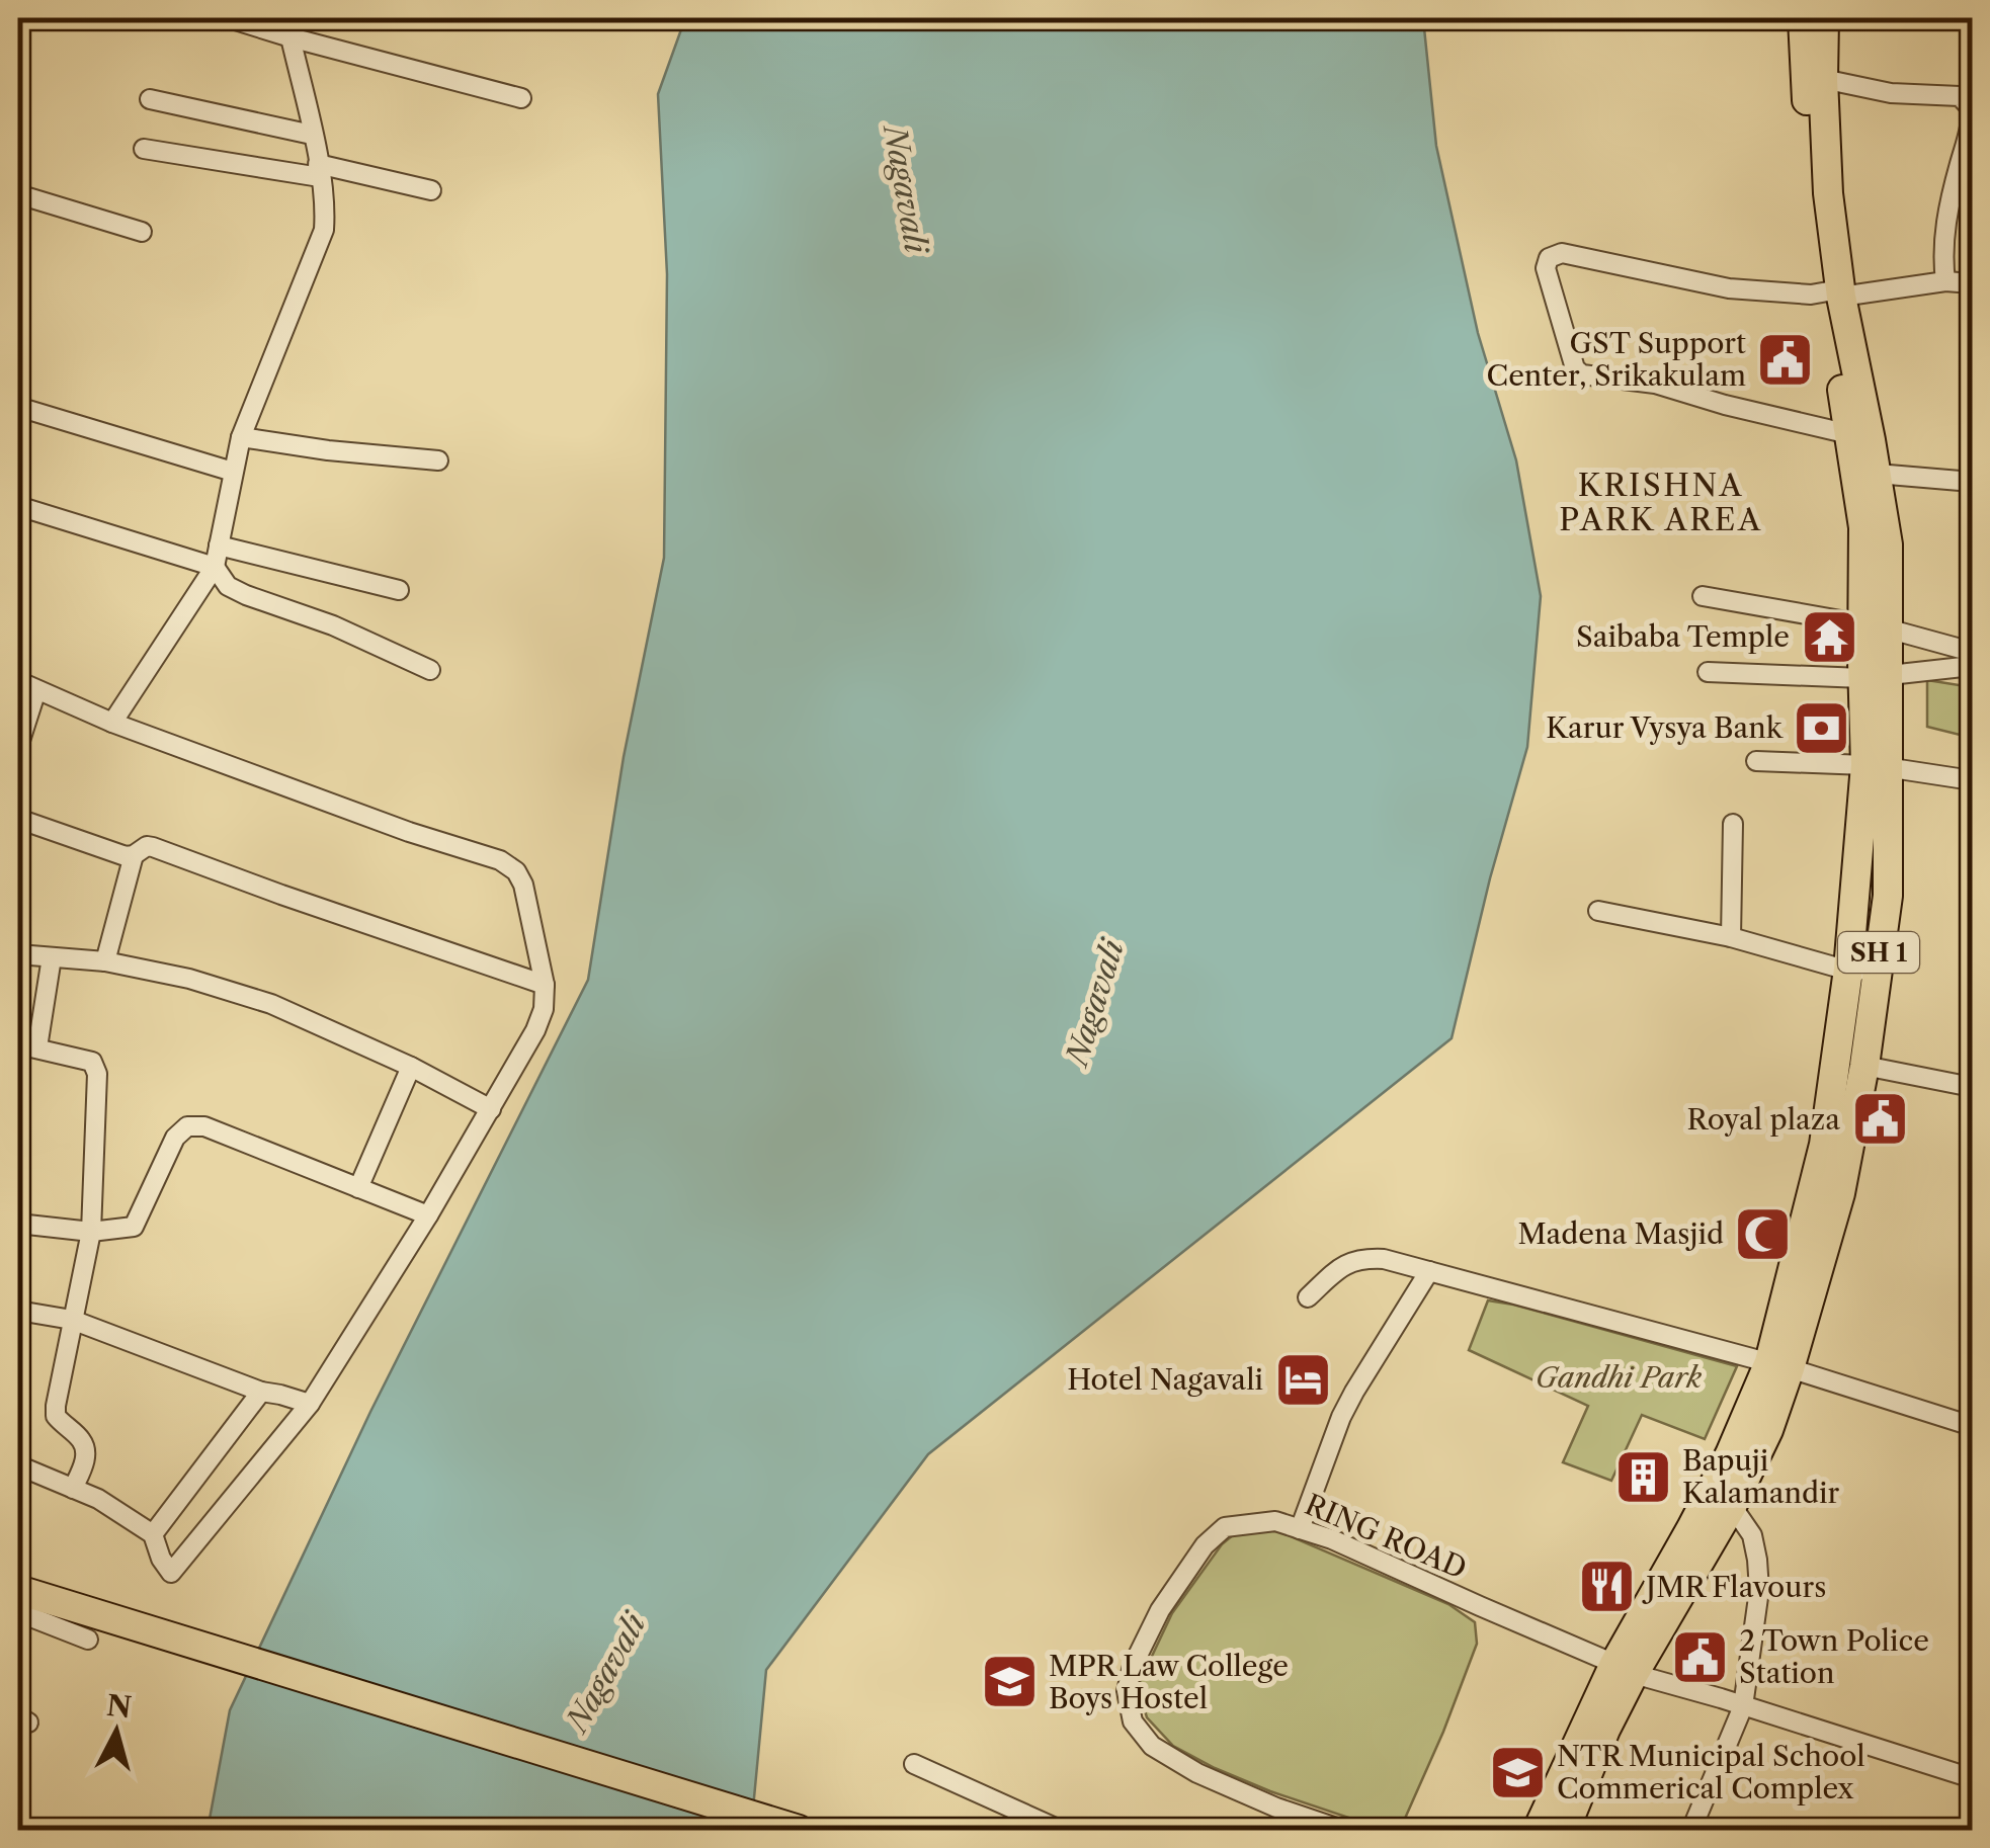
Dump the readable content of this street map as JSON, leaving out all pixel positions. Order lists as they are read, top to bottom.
{
  "streets": {
    "main road": ["SH 1"],
    "street": ["RING ROAD"]
  },
  "crossings": [
    ["SH 1", "RING ROAD"]
  ],
  "districts": ["KRISHNA PARK AREA"],
  "water": ["Nagavali"],
  "parks": ["Gandhi Park"],
  "places": {
    "public building": ["GST Support Center, Srikakulam", "Royal plaza", "2 Town Police Station"],
    "temple": ["Saibaba Temple"],
    "bank": ["Karur Vysya Bank"],
    "mosque": ["Madena Masjid"],
    "hotel": ["Hotel Nagavali"],
    "building": ["Bapuji Kalamandir"],
    "restaurant": ["JMR Flavours"],
    "school or university": ["MPR Law College Boys Hostel", "NTR Municipal School Commerical Complex"]
  },
  "north": "top"
}
